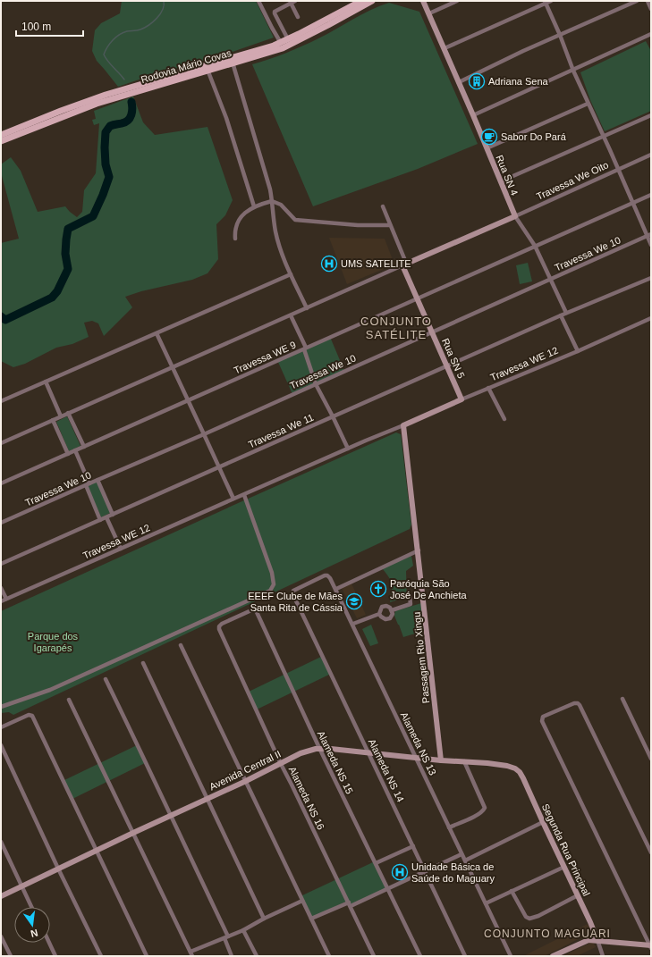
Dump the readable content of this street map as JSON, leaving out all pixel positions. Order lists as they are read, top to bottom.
{
  "streets": {
    "main road": [
      "Rodovia Mário Covas",
      "Rua SN 4",
      "Travessa We Oito",
      "Rua SN 5",
      "Travessa WE 12",
      "Passagem Rio Xingu",
      "Avenida Central II",
      "Segunda Rua Principal"
    ],
    "street": [
      "Travessa We 10",
      "Travessa WE 9",
      "Travessa We 11",
      "Alameda NS 13",
      "Alameda NS 15",
      "Alameda NS 14",
      "Alameda NS 16"
    ]
  },
  "crossings": [
    ["Rua SN 4", "Travessa We Oito"],
    ["Rua SN 4", "Travessa We 10"],
    ["Rua SN 4", "Travessa WE 9"],
    ["Rua SN 4", "Travessa We 11"],
    ["Travessa We Oito", "Rua SN 5"],
    ["Travessa We 10", "Rua SN 5"],
    ["Travessa WE 9", "Rua SN 5"],
    ["Rua SN 5", "Travessa WE 12"],
    ["Rua SN 5", "Travessa We 11"],
    ["Travessa WE 12", "Passagem Rio Xingu"],
    ["Passagem Rio Xingu", "Avenida Central II"],
    ["Alameda NS 13", "Avenida Central II"],
    ["Alameda NS 13", "Alameda NS 14"],
    ["Alameda NS 15", "Avenida Central II"],
    ["Alameda NS 15", "Alameda NS 16"],
    ["Avenida Central II", "Alameda NS 14"],
    ["Avenida Central II", "Alameda NS 16"],
    ["Avenida Central II", "Segunda Rua Principal"]
  ],
  "districts": ["CONJUNTO SATÉLITE", "CONJUNTO MAGUARI"],
  "parks": ["Parque dos Igarapés"],
  "places": {
    "building": ["Adriana Sena"],
    "cafe": ["Sabor Do Pará"],
    "hospital": ["UMS SATELITE", "Unidade Básica de Saúde do Maguary"],
    "church": ["Paróquia São José De Anchieta"],
    "school or university": ["EEEF Clube de Mães Santa Rita de Cássia"]
  },
  "scale_bar": "100 m",
  "north": "bottom"
}
